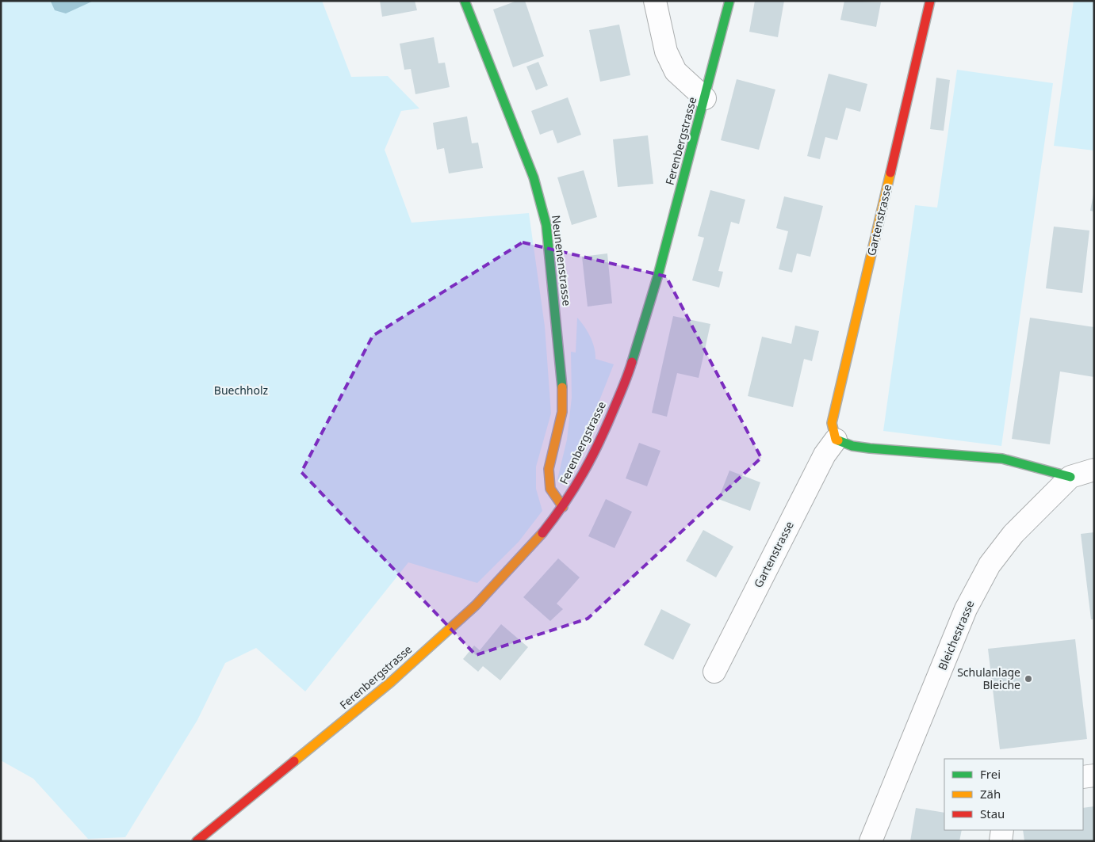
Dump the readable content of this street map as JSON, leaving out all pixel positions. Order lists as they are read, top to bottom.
{
  "streets": {
    "street": [
      "Ferenbergstrasse",
      "Gartenstrasse",
      "Neunenenstrasse",
      "Bleichestrasse"
    ]
  },
  "crossings": [
    ["Ferenbergstrasse", "Neunenenstrasse"]
  ],
  "parks": ["Buechholz"],
  "places": ["Schulanlage Bleiche"],
  "legend": ["Frei", "Zäh", "Stau"]
}
